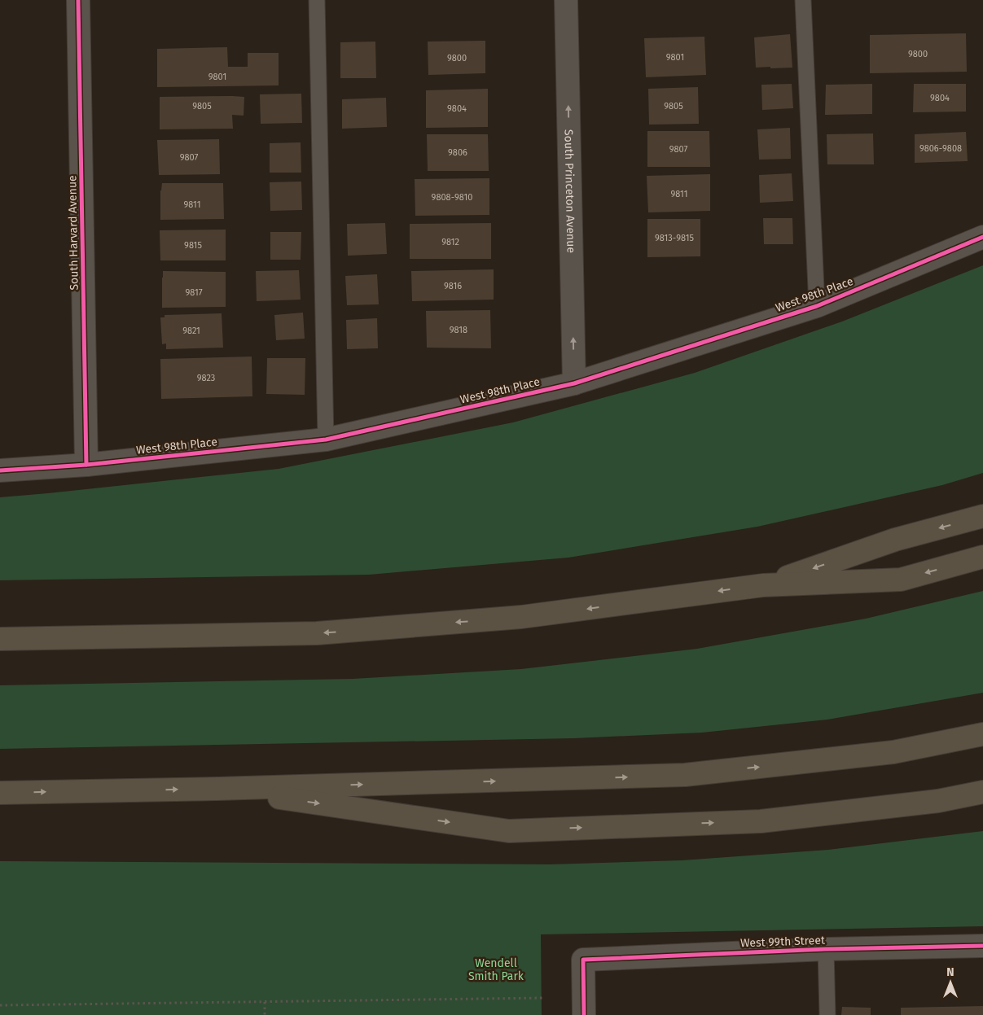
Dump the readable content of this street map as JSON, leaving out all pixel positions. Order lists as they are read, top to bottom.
{
  "streets": {
    "street": [
      "South Princeton Avenue",
      "South Harvard Avenue",
      "West 98th Place",
      "West 99th Street"
    ]
  },
  "crossings": [
    ["South Princeton Avenue", "West 98th Place"],
    ["South Harvard Avenue", "West 98th Place"]
  ],
  "one_way": ["South Princeton Avenue"],
  "parks": ["Wendell Smith Park"],
  "house_numbers": [
    "9800",
    "9801",
    "9800",
    "9801",
    "9804",
    "9805",
    "9805",
    "9804",
    "9806-9808",
    "9807",
    "9806",
    "9807",
    "9811",
    "9808-9810",
    "9811",
    "9813-9815",
    "9812",
    "9815",
    "9816",
    "9817",
    "9818",
    "9821",
    "9823"
  ],
  "north": "top"
}
